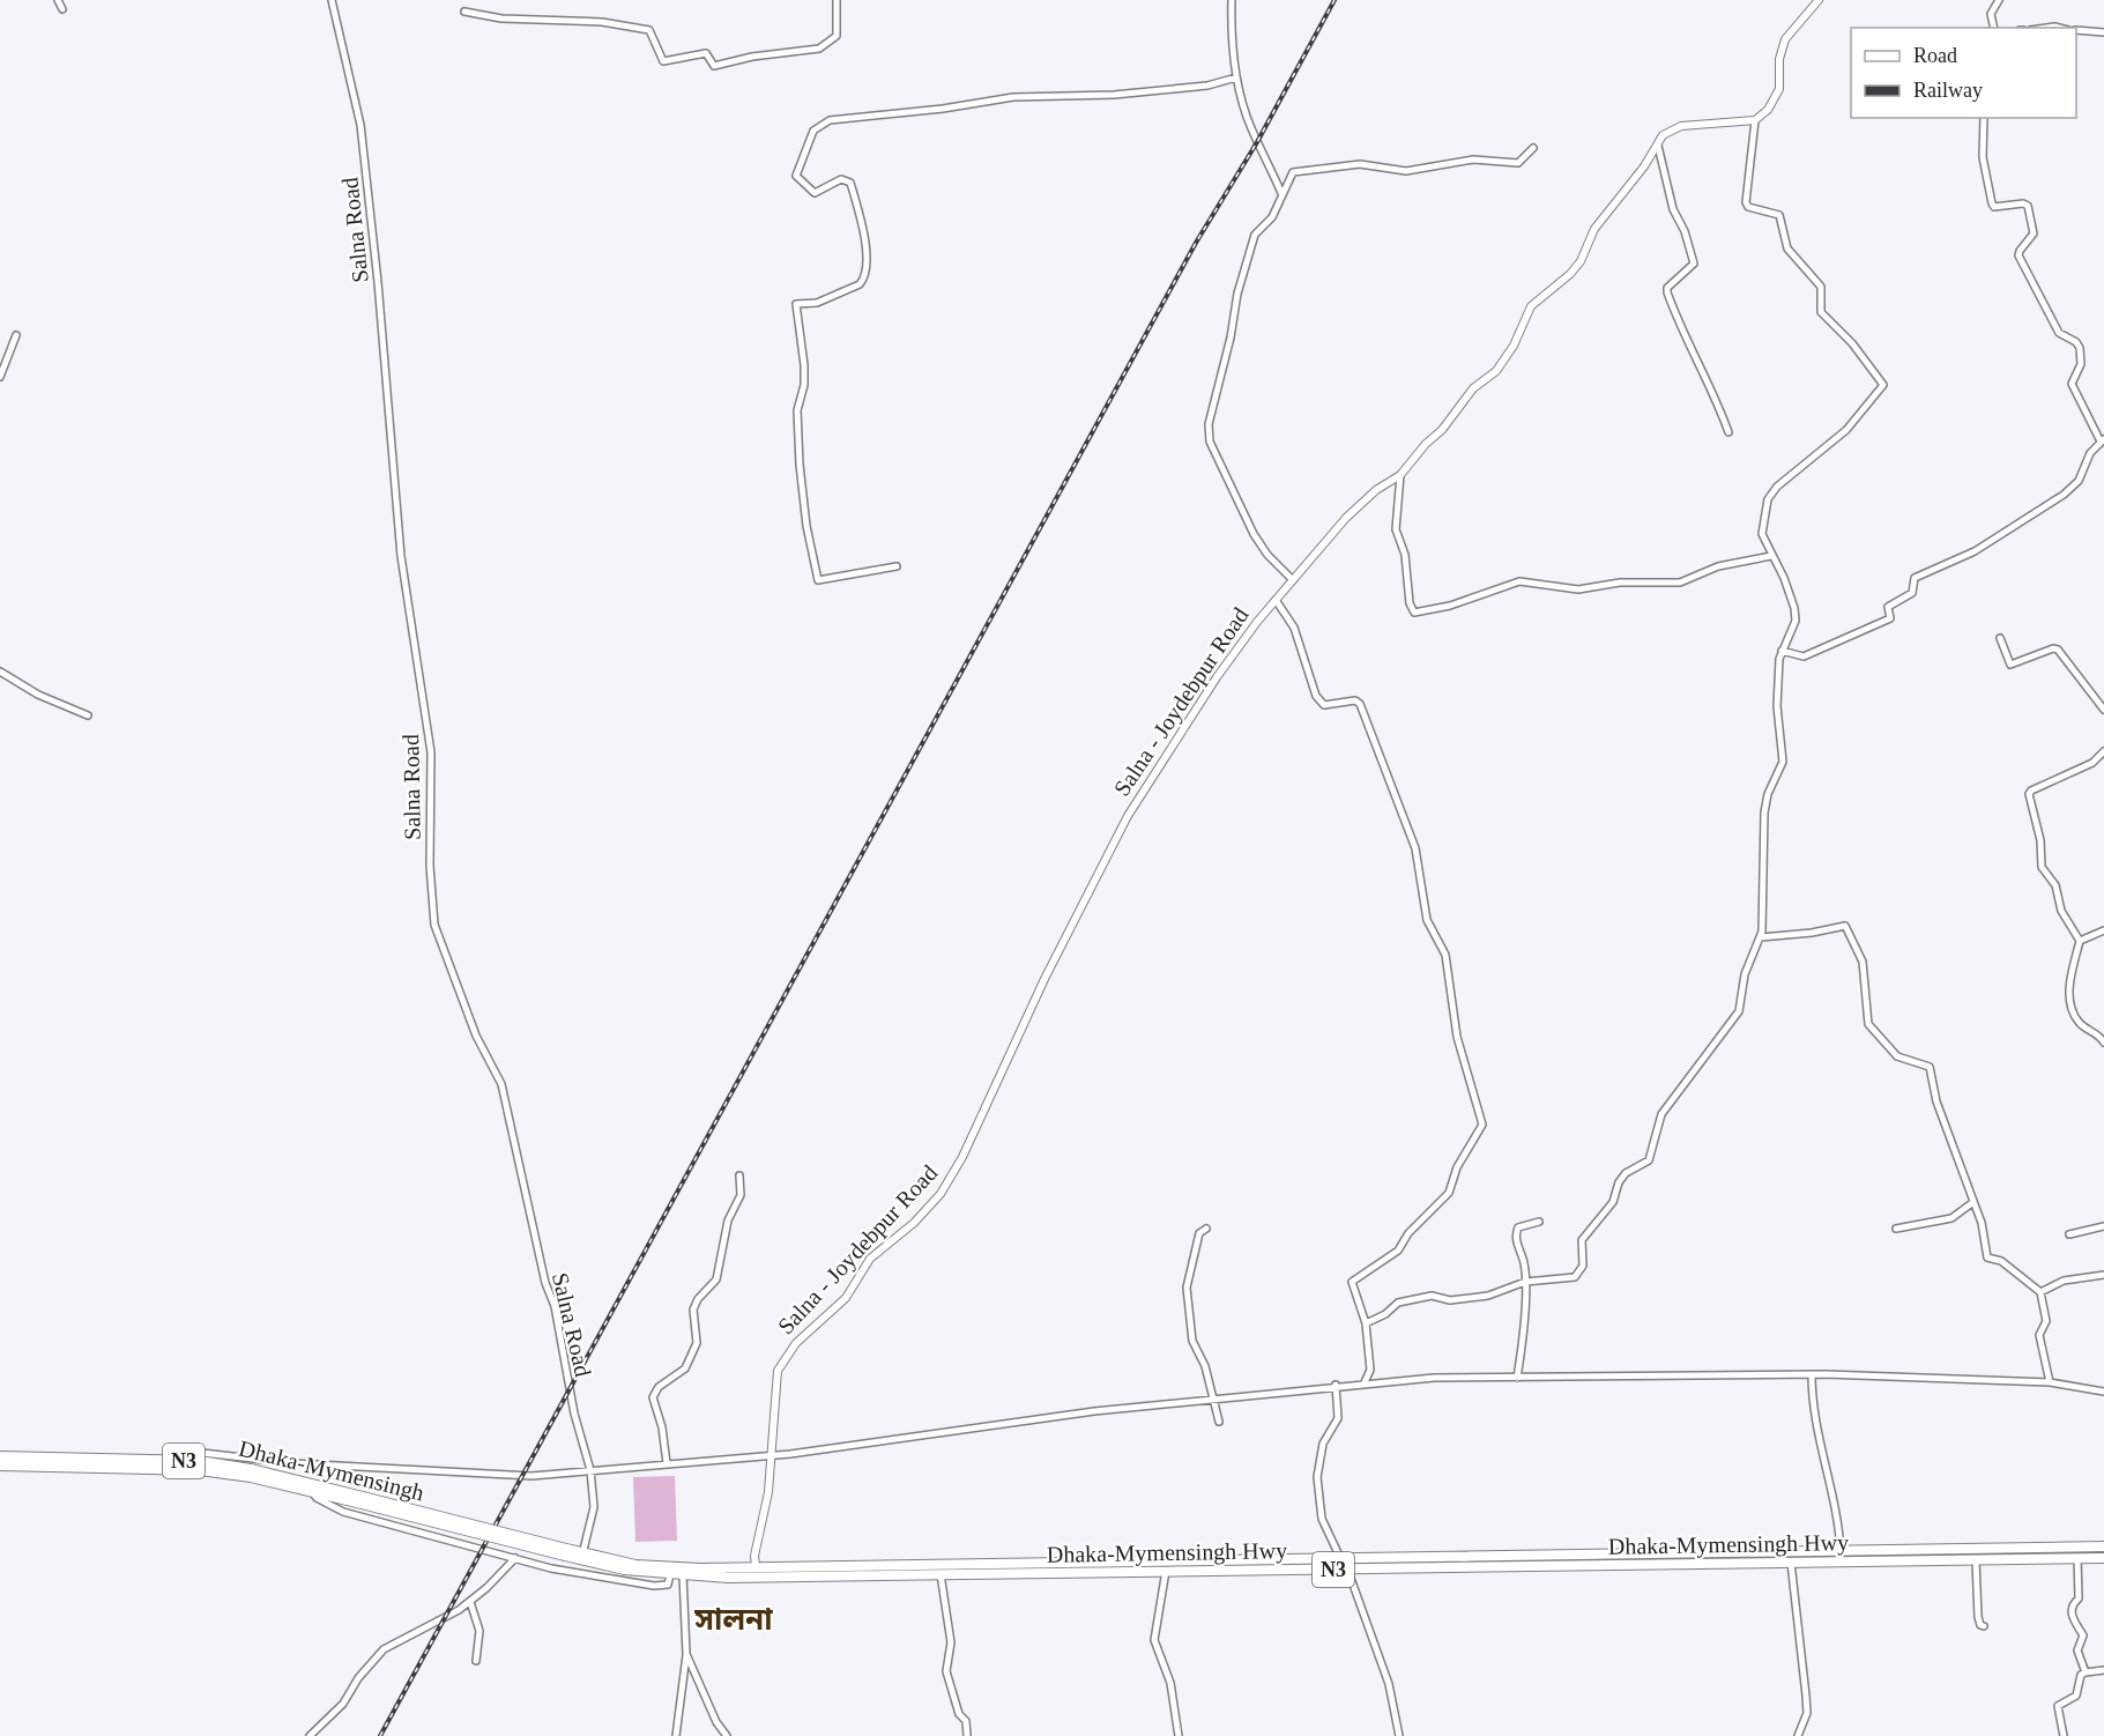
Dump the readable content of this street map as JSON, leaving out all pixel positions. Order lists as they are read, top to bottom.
{
  "streets": {
    "highway": ["N3", "Dhaka-Mymensingh", "Dhaka-Mymensingh Hwy"],
    "main road": ["Salna - Joydebpur Road"],
    "street": ["Salna Road"]
  },
  "crossings": [
    ["Salna Road", "Dhaka-Mymensingh Hwy"],
    ["Salna - Joydebpur Road", "Dhaka-Mymensingh Hwy"],
    ["Dhaka-Mymensingh", "Dhaka-Mymensingh Hwy"]
  ],
  "districts": ["সালনা"],
  "legend": ["Road", "Railway"]
}
